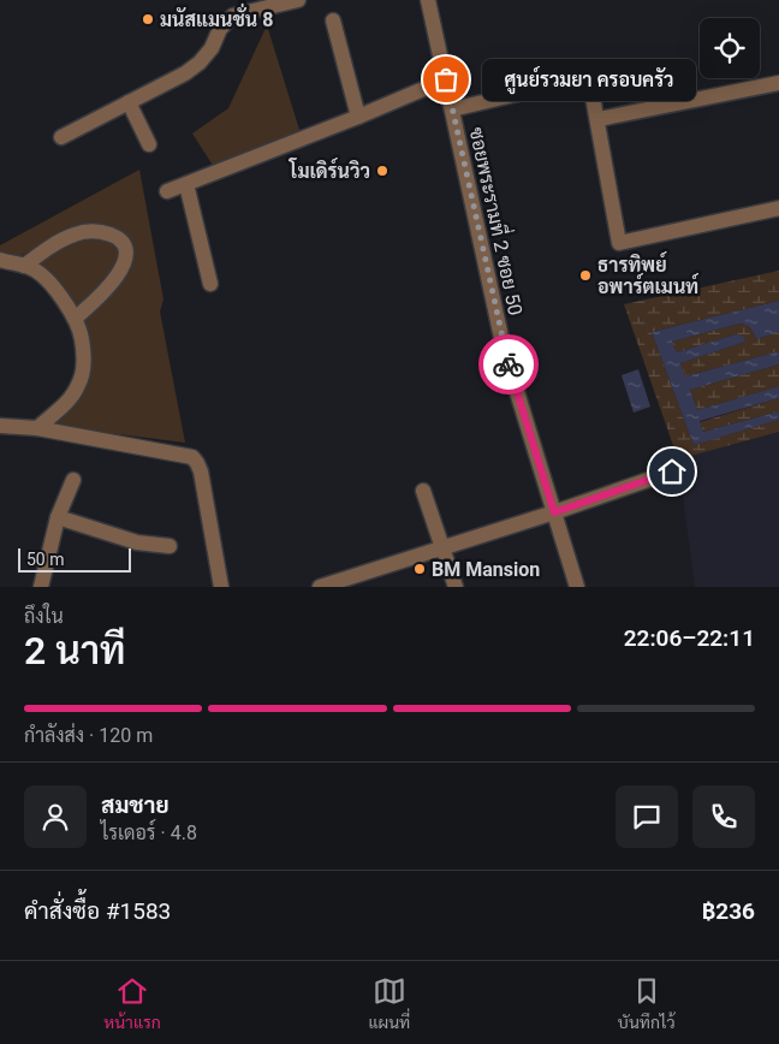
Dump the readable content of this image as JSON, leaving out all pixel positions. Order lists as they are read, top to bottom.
{
  "streets": {
    "street": ["ซอยพระรามที่ 2 ซอย 50"]
  },
  "places": [
    "มนัสแมนชั่่น 8",
    "ศูนย์รวมยา ครอบครัว",
    "โมเดิร์นวิว",
    "ธารทิพย์ อพาร์ตเมนท์",
    "BM Mansion"
  ],
  "scale_bar": "50 m",
  "page": {
    "bubble": "ศูนย์รวมยา ครอบครัว",
    "scale": "50 m",
    "heading": ["2 นาที", "ถึงใน", "22:06–22:11"],
    "panel": [
      "สมชาย",
      "ไรเดอร์ · 4.8",
      "คำสั่งซื้อ #1583",
      "฿236"
    ],
    "bar": "กำลังส่ง · 120 m",
    "tabs": ["หน้าแรก", "แผนที่", "บันทึกไว้"]
  }
}
